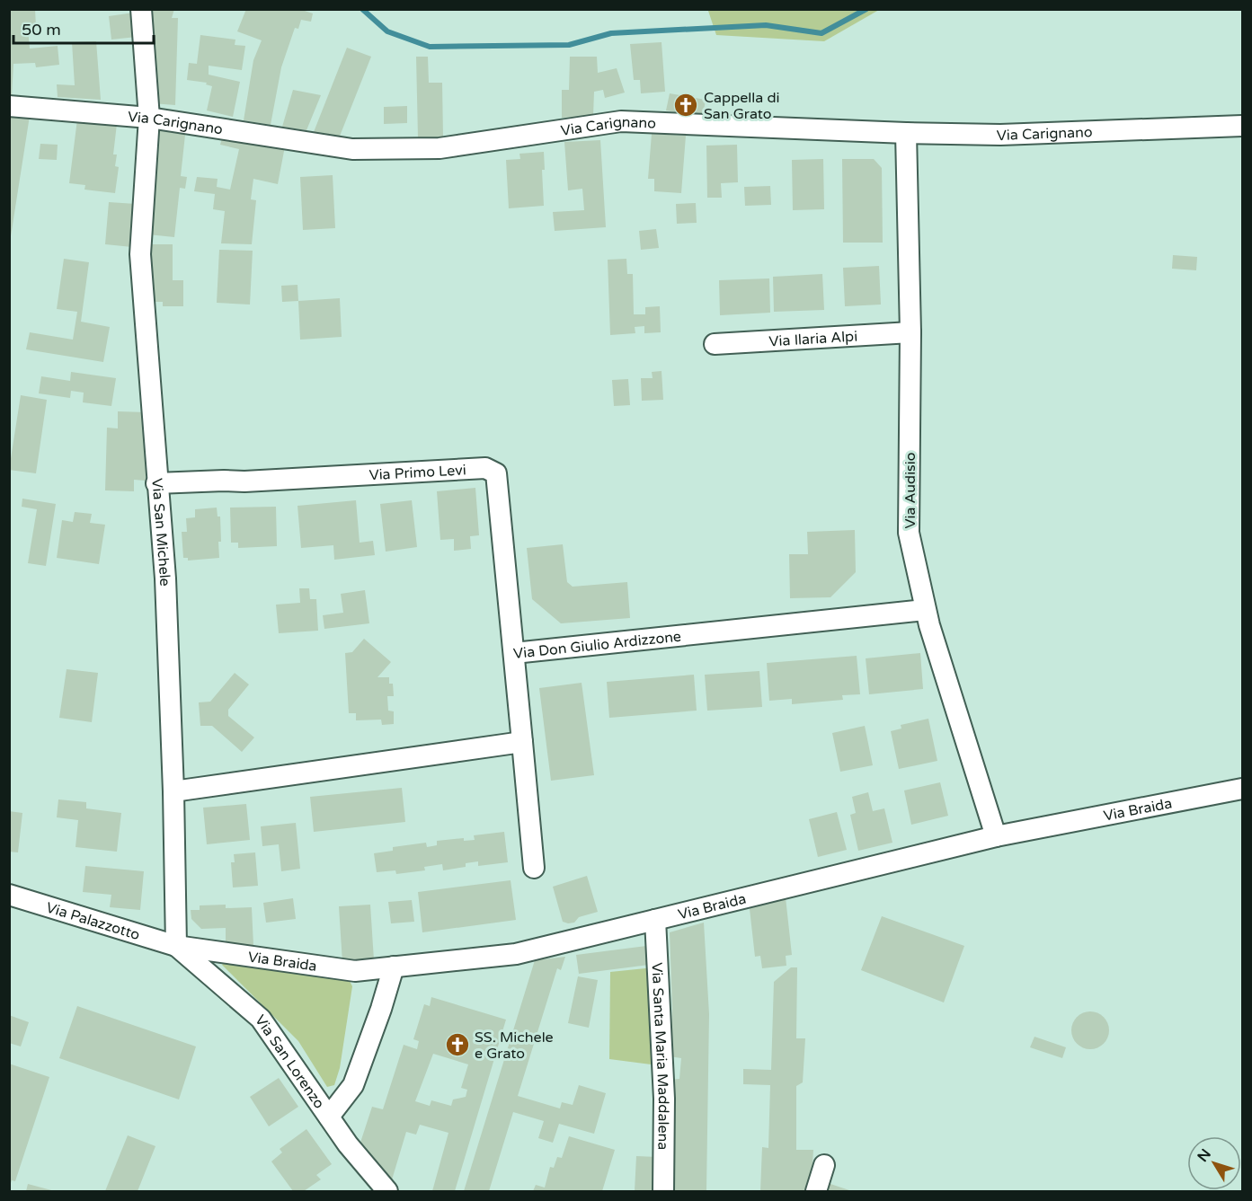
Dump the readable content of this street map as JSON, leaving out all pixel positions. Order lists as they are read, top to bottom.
{
  "streets": {
    "street": [
      "Via Carignano",
      "Via Ilaria Alpi",
      "Via Primo Levi",
      "Via Audisio",
      "Via San Michele",
      "Via Don Giulio Ardizzone",
      "Via Braida",
      "Via Palazzotto",
      "Via Santa Maria Maddalena",
      "Via San Lorenzo"
    ]
  },
  "crossings": [
    ["Via Carignano", "Via Audisio"],
    ["Via Carignano", "Via San Michele"],
    ["Via Ilaria Alpi", "Via Audisio"],
    ["Via Primo Levi", "Via San Michele"],
    ["Via Primo Levi", "Via Don Giulio Ardizzone"],
    ["Via Audisio", "Via Don Giulio Ardizzone"],
    ["Via Audisio", "Via Braida"],
    ["Via San Michele", "Via Braida"],
    ["Via San Michele", "Via Palazzotto"],
    ["Via San Michele", "Via San Lorenzo"],
    ["Via Braida", "Via Palazzotto"],
    ["Via Braida", "Via Santa Maria Maddalena"],
    ["Via Braida", "Via San Lorenzo"],
    ["Via Palazzotto", "Via San Lorenzo"]
  ],
  "places": {
    "church": ["Cappella di San Grato", "SS. Michele e Grato"]
  },
  "scale_bar": "50 m",
  "north": "top left"
}
